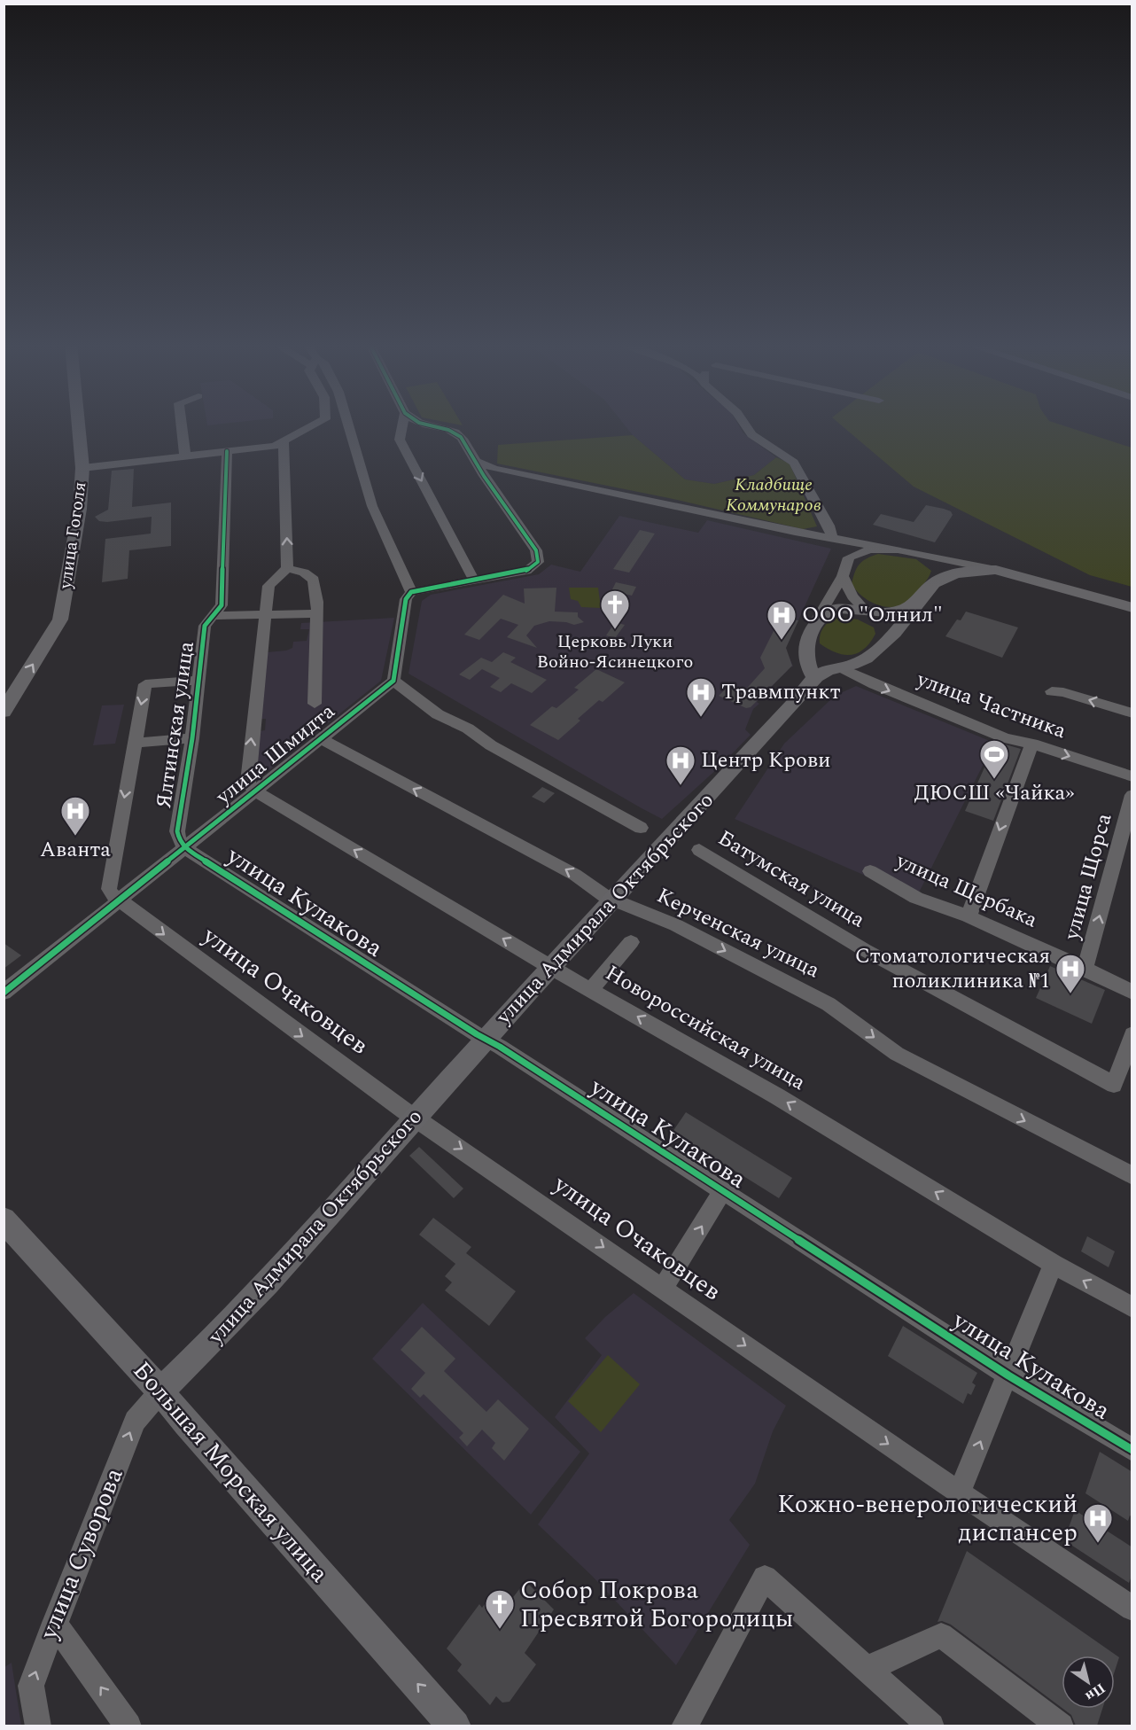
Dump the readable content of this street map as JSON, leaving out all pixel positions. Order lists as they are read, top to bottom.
{
  "streets": {
    "main road": ["улица Гоголя", "улица Адмирала Октябрьского", "Большая Морская улица"],
    "street": [
      "улица Частника",
      "Ялтинская улица",
      "улица Шмидта",
      "улица Щорса",
      "Батумская улица",
      "улица Щербака",
      "улица Кулакова",
      "Керченская улица",
      "улица Очаковцев",
      "Новороссийская улица",
      "улица Суворова"
    ]
  },
  "crossings": [
    ["улица Частника", "улица Адмирала Октябрьского"],
    ["Ялтинская улица", "улица Шмидта"],
    ["Ялтинская улица", "улица Кулакова"],
    ["улица Шмидта", "улица Кулакова"],
    ["улица Шмидта", "Керченская улица"],
    ["улица Шмидта", "улица Очаковцев"],
    ["улица Шмидта", "Новороссийская улица"],
    ["улица Щорса", "улица Щербака"],
    ["улица Кулакова", "улица Адмирала Октябрьского"],
    ["улица Адмирала Октябрьского", "Керченская улица"],
    ["улица Адмирала Октябрьского", "улица Очаковцев"],
    ["улица Адмирала Октябрьского", "Новороссийская улица"],
    ["улица Адмирала Октябрьского", "Большая Морская улица"],
    ["улица Адмирала Октябрьского", "улица Суворова"],
    ["Большая Морская улица", "улица Суворова"]
  ],
  "one_way": [
    "улица Гоголя",
    "улица Очаковцев",
    "Новороссийская улица",
    "Большая Морская улица",
    "улица Суворова"
  ],
  "parks": ["Кладбище Коммунаров"],
  "places": {
    "church": ["Церковь Луки Войно-Ясинецкого", "Собор Покрова Пресвятой Богородицы"],
    "hospital": [
      "ООО \"Олнил\"",
      "Травмпункт",
      "Центр Крови",
      "Аванта",
      "Стоматологическая поликлиника №1",
      "Кожно-венерологический диспансер"
    ],
    "sports": ["ДЮСШ «Чайка»"]
  },
  "north": "bottom right"
}
